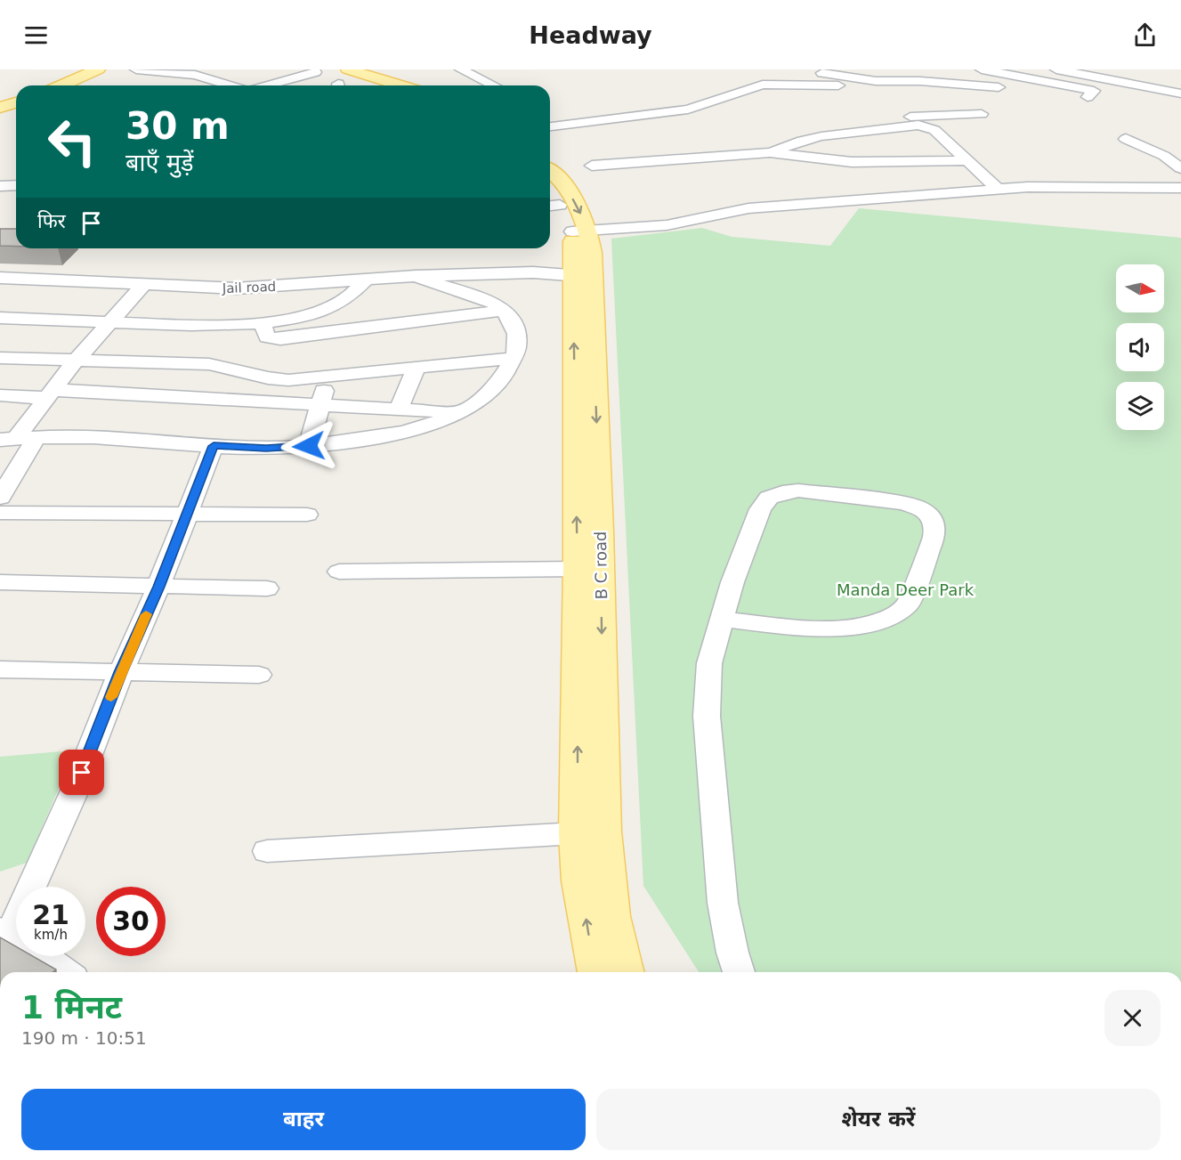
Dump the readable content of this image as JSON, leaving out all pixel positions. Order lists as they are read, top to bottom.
{
  "streets": {
    "main road": ["B C road"],
    "street": ["Jail road"]
  },
  "crossings": [
    ["Jail road", "B C road"]
  ],
  "parks": ["Manda Deer Park"],
  "north": "right",
  "page": {
    "header": "Headway",
    "turn": ["30 m", "बाएँ मुड़ें"],
    "then": "फिर",
    "speed": "21 km/h",
    "limit": "30",
    "heading": ["1 मिनट", "190 m · 10:51"],
    "buttons": ["बाहर", "शेयर करें"]
  }
}
